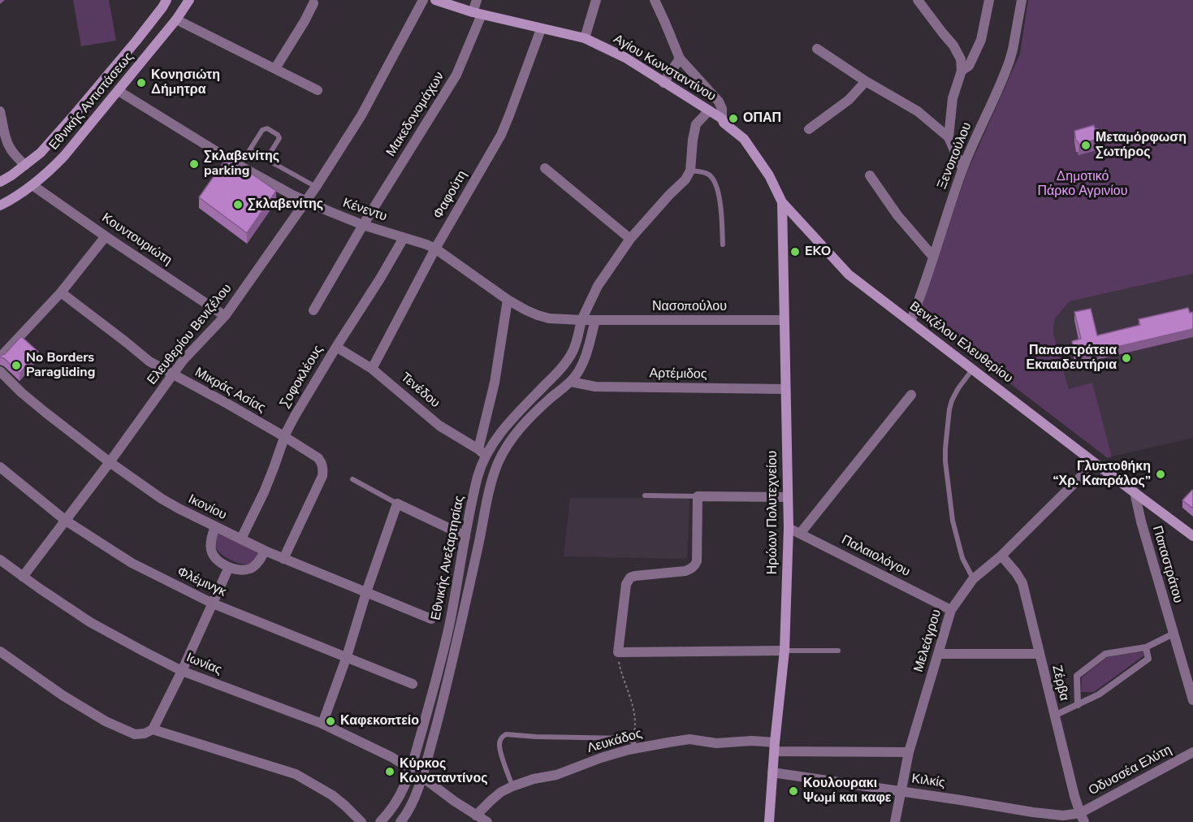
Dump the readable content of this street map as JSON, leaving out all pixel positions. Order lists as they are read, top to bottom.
{
  "streets": {
    "main road": [
      "Αγίου Κωνσταντίνου",
      "Εθνικής Αντιστάσεως",
      "Βενιζέλου Ελευθερίου",
      "Ηρώων Πολυτεχνείου"
    ],
    "street": [
      "Μακεδονομάχων",
      "Ξενοπούλου",
      "Φαφούτη",
      "Κένεντυ",
      "Κουντουριώτη",
      "Νασοπούλου",
      "Ελευθερίου Βενιζέλου",
      "Αρτέμιδος",
      "Σοφοκλέους",
      "Μικράς Ασίας",
      "Τενέδου",
      "Ικονίου",
      "Παλαιολόγου",
      "Εθνικής Ανεξαρτησίας",
      "Παπαστράτου",
      "Φλέμινγκ",
      "Μελεάγρου",
      "Ιωνίας",
      "Ζέρβα",
      "Λευκάδος",
      "Οδυσσέα Ελύτη",
      "Κιλκίς"
    ]
  },
  "crossings": [
    ["Αγίου Κωνσταντίνου", "Μακεδονομάχων"],
    ["Αγίου Κωνσταντίνου", "Φαφούτη"],
    ["Αγίου Κωνσταντίνου", "Βενιζέλου Ελευθερίου"],
    ["Αγίου Κωνσταντίνου", "Ηρώων Πολυτεχνείου"],
    ["Εθνικής Αντιστάσεως", "Κένεντυ"],
    ["Εθνικής Αντιστάσεως", "Κουντουριώτη"],
    ["Μακεδονομάχων", "Κένεντυ"],
    ["Ξενοπούλου", "Βενιζέλου Ελευθερίου"],
    ["Φαφούτη", "Κένεντυ"],
    ["Φαφούτη", "Τενέδου"],
    ["Κένεντυ", "Νασοπούλου"],
    ["Κένεντυ", "Ελευθερίου Βενιζέλου"],
    ["Κένεντυ", "Σοφοκλέους"],
    ["Κένεντυ", "Εθνικής Ανεξαρτησίας"],
    ["Κουντουριώτη", "Ελευθερίου Βενιζέλου"],
    ["Νασοπούλου", "Ηρώων Πολυτεχνείου"],
    ["Νασοπούλου", "Εθνικής Ανεξαρτησίας"],
    ["Ελευθερίου Βενιζέλου", "Μικράς Ασίας"],
    ["Ελευθερίου Βενιζέλου", "Ικονίου"],
    ["Ελευθερίου Βενιζέλου", "Φλέμινγκ"],
    ["Ελευθερίου Βενιζέλου", "Ιωνίας"],
    ["Βενιζέλου Ελευθερίου", "Ηρώων Πολυτεχνείου"],
    ["Βενιζέλου Ελευθερίου", "Παπαστράτου"],
    ["Βενιζέλου Ελευθερίου", "Μελεάγρου"],
    ["Αρτέμιδος", "Ηρώων Πολυτεχνείου"],
    ["Σοφοκλέους", "Μικράς Ασίας"],
    ["Σοφοκλέους", "Τενέδου"],
    ["Σοφοκλέους", "Ικονίου"],
    ["Μικράς Ασίας", "Ικονίου"],
    ["Τενέδου", "Εθνικής Ανεξαρτησίας"],
    ["Ηρώων Πολυτεχνείου", "Παλαιολόγου"],
    ["Ηρώων Πολυτεχνείου", "Λευκάδος"],
    ["Ηρώων Πολυτεχνείου", "Κιλκίς"],
    ["Παλαιολόγου", "Μελεάγρου"],
    ["Εθνικής Ανεξαρτησίας", "Ιωνίας"],
    ["Μελεάγρου", "Ζέρβα"],
    ["Μελεάγρου", "Λευκάδος"],
    ["Μελεάγρου", "Κιλκίς"],
    ["Ιωνίας", "Λευκάδος"],
    ["Ζέρβα", "Οδυσσέα Ελύτη"],
    ["Ζέρβα", "Κιλκίς"],
    ["Οδυσσέα Ελύτη", "Κιλκίς"]
  ],
  "parks": ["Δημοτικό Πάρκο Αγρινίου"],
  "places": [
    "Κονησιώτη Δήμητρα",
    "ΟΠΑΠ",
    "Μεταμόρφωση Σωτήρος",
    "Σκλαβενίτης parking",
    "Σκλαβενίτης",
    "EKO",
    "Παπαστράτεια Εκπαιδευτήρια",
    "No Borders Paragliding",
    "Γλυπτοθήκη “Χρ. Καπράλος”",
    "Καφεκοπτείο",
    "Κύρκος Κωνσταντίνος",
    "Κουλουρακι Ψωμί και καφε"
  ]
}
